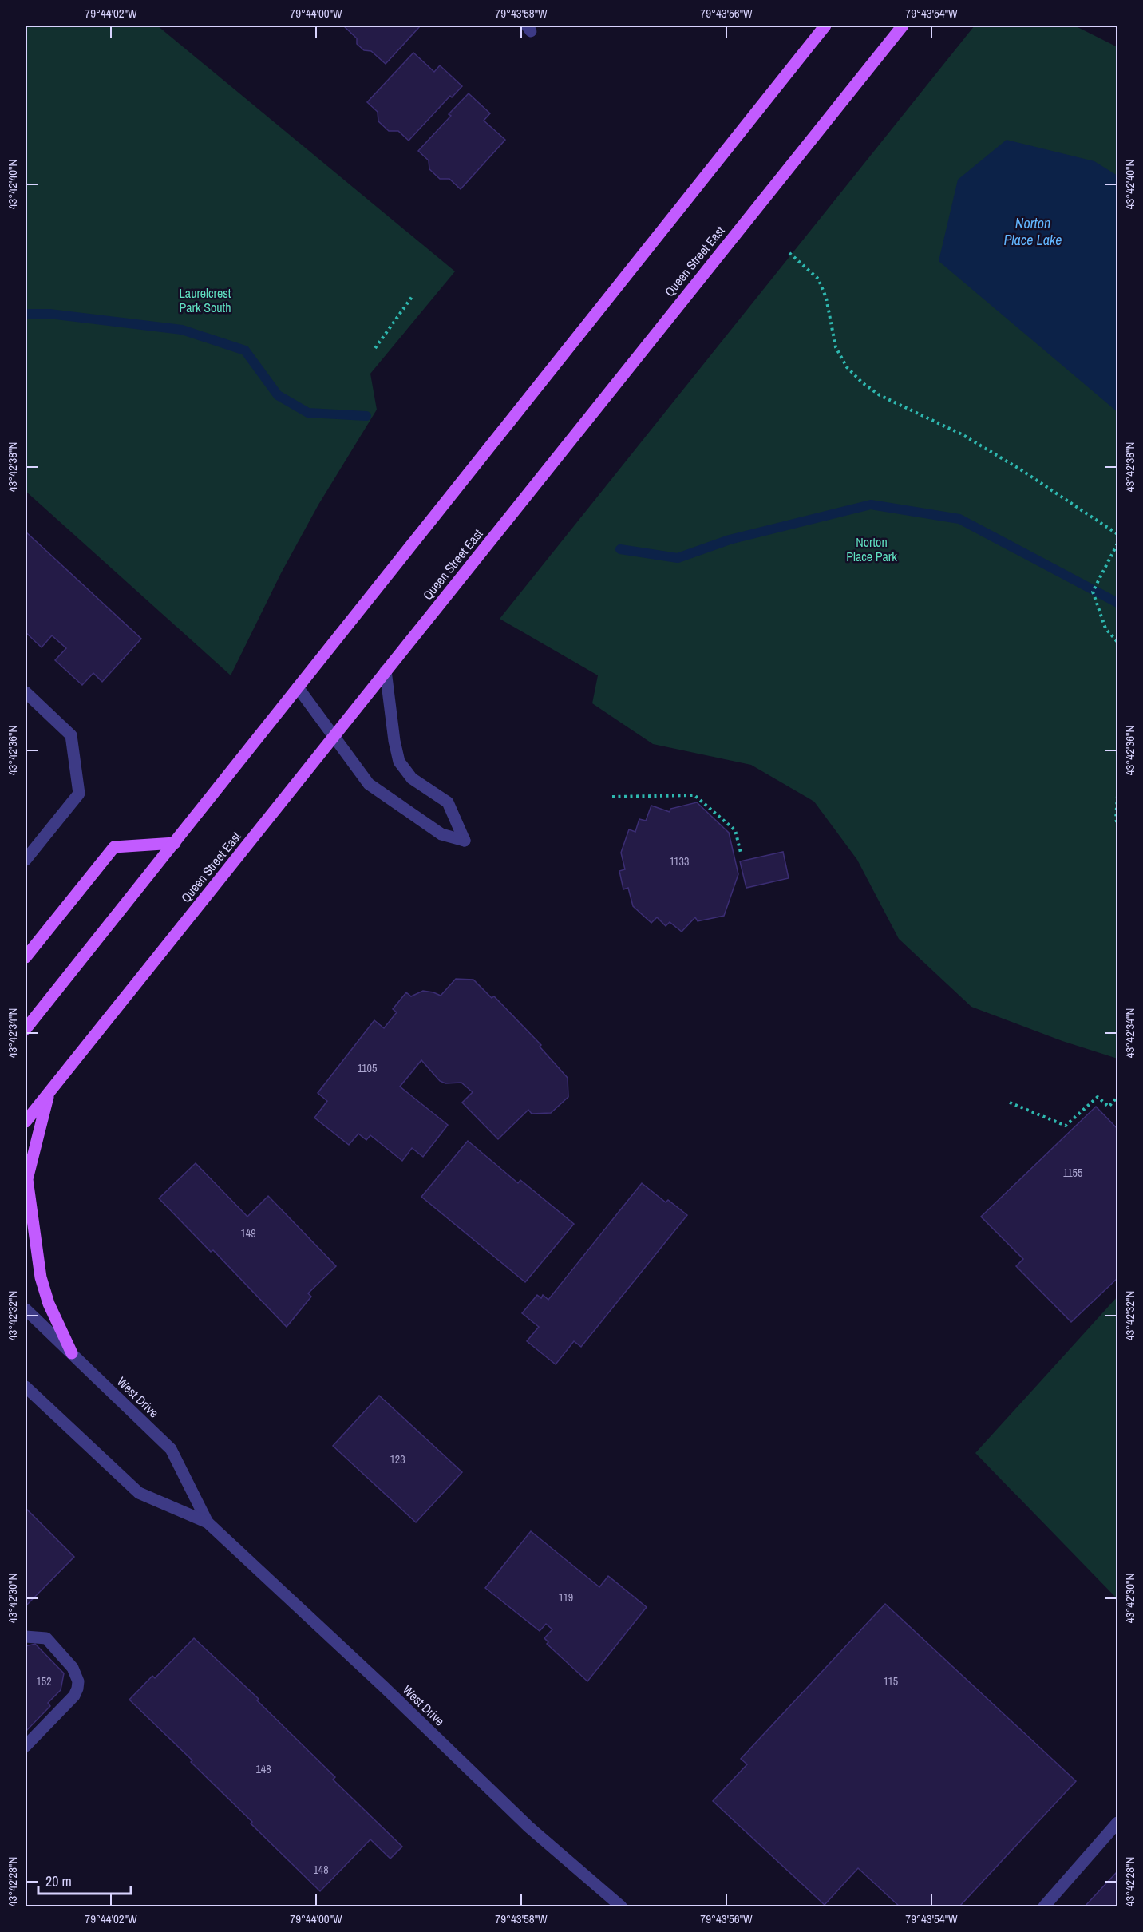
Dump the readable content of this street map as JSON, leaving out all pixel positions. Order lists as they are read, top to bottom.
{
  "streets": {
    "main road": ["Queen Street East"],
    "street": ["West Drive"]
  },
  "water": ["Norton Place Lake"],
  "parks": ["Laurelcrest Park South", "Norton Place Park"],
  "house_numbers": [
    "1133",
    "1105",
    "1155",
    "149",
    "123",
    "119",
    "152",
    "115",
    "148",
    "148"
  ],
  "scale_bar": "20 m",
  "coordinates": [
    "79°44'02\"W",
    "79°44'00\"W",
    "79°43'58\"W",
    "79°43'56\"W",
    "79°43'54\"W",
    "43°42'40\"N",
    "43°42'38\"N",
    "43°42'36\"N",
    "43°42'34\"N",
    "43°42'32\"N",
    "43°42'30\"N",
    "43°42'28\"N"
  ]
}
